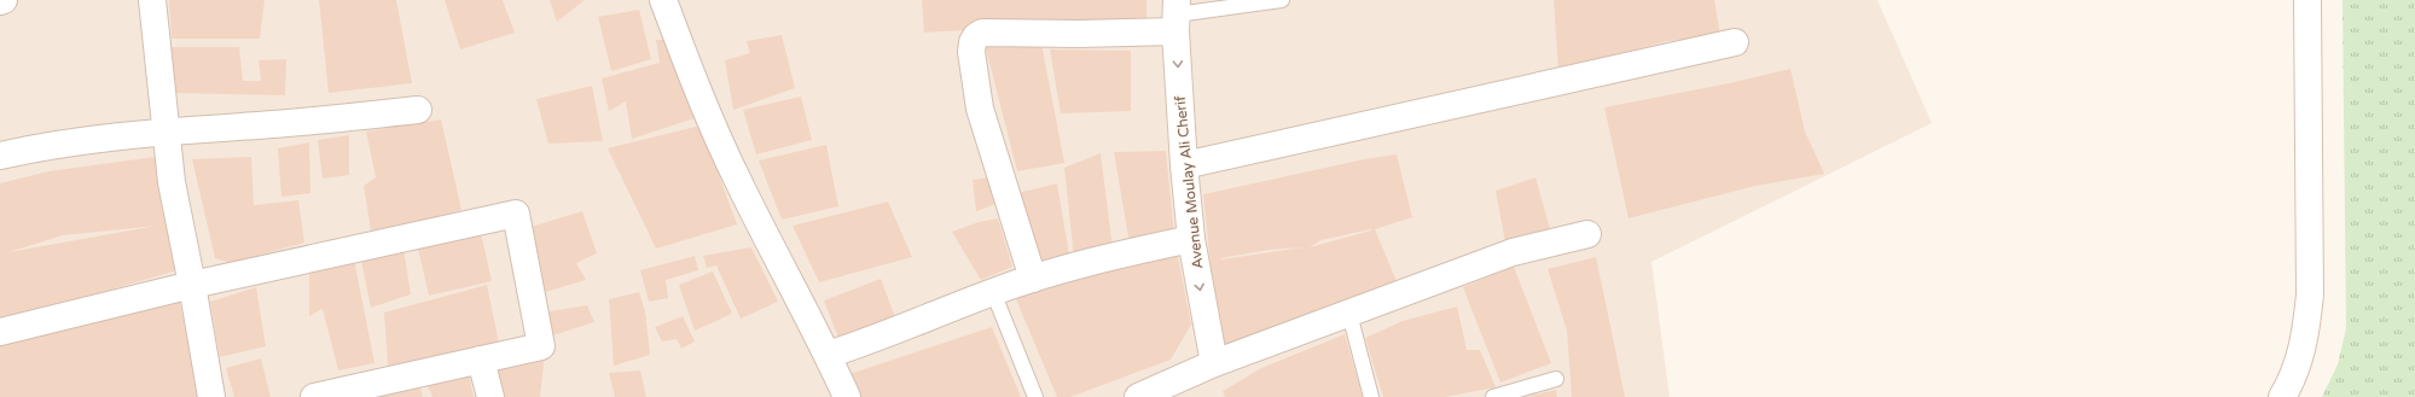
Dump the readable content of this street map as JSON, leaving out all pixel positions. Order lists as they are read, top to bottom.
{
  "streets": {
    "street": ["Avenue Moulay Ali Cherif"]
  },
  "one_way": ["Avenue Moulay Ali Cherif"]
}
